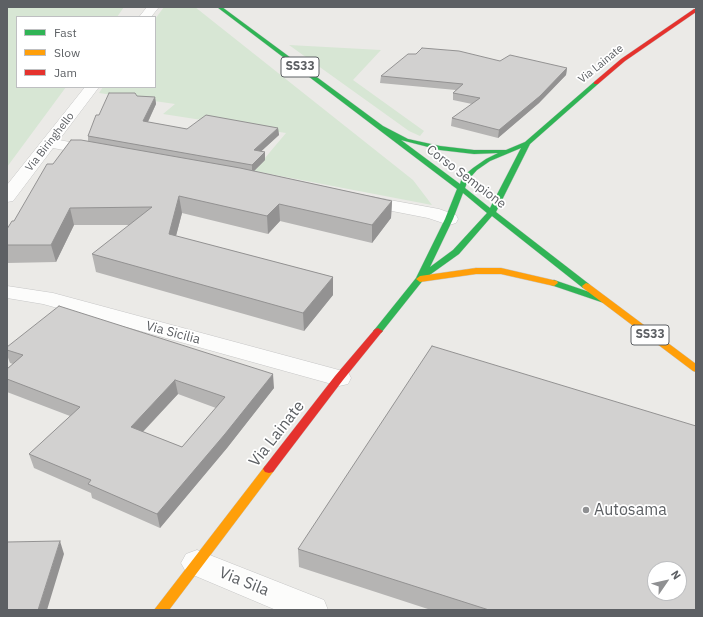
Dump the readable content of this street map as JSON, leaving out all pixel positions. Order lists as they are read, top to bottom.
{
  "streets": {
    "main road": ["Via Lainate", "SS33", "Corso Sempione"],
    "street": ["Via Biringhello", "Via Sicilia", "Via Sila"]
  },
  "crossings": [
    ["Via Lainate", "Corso Sempione"],
    ["Via Lainate", "Via Sicilia"],
    ["Via Lainate", "Via Sila"]
  ],
  "places": ["Autosama"],
  "legend": ["Fast", "Slow", "Jam"],
  "north": "top right"
}
